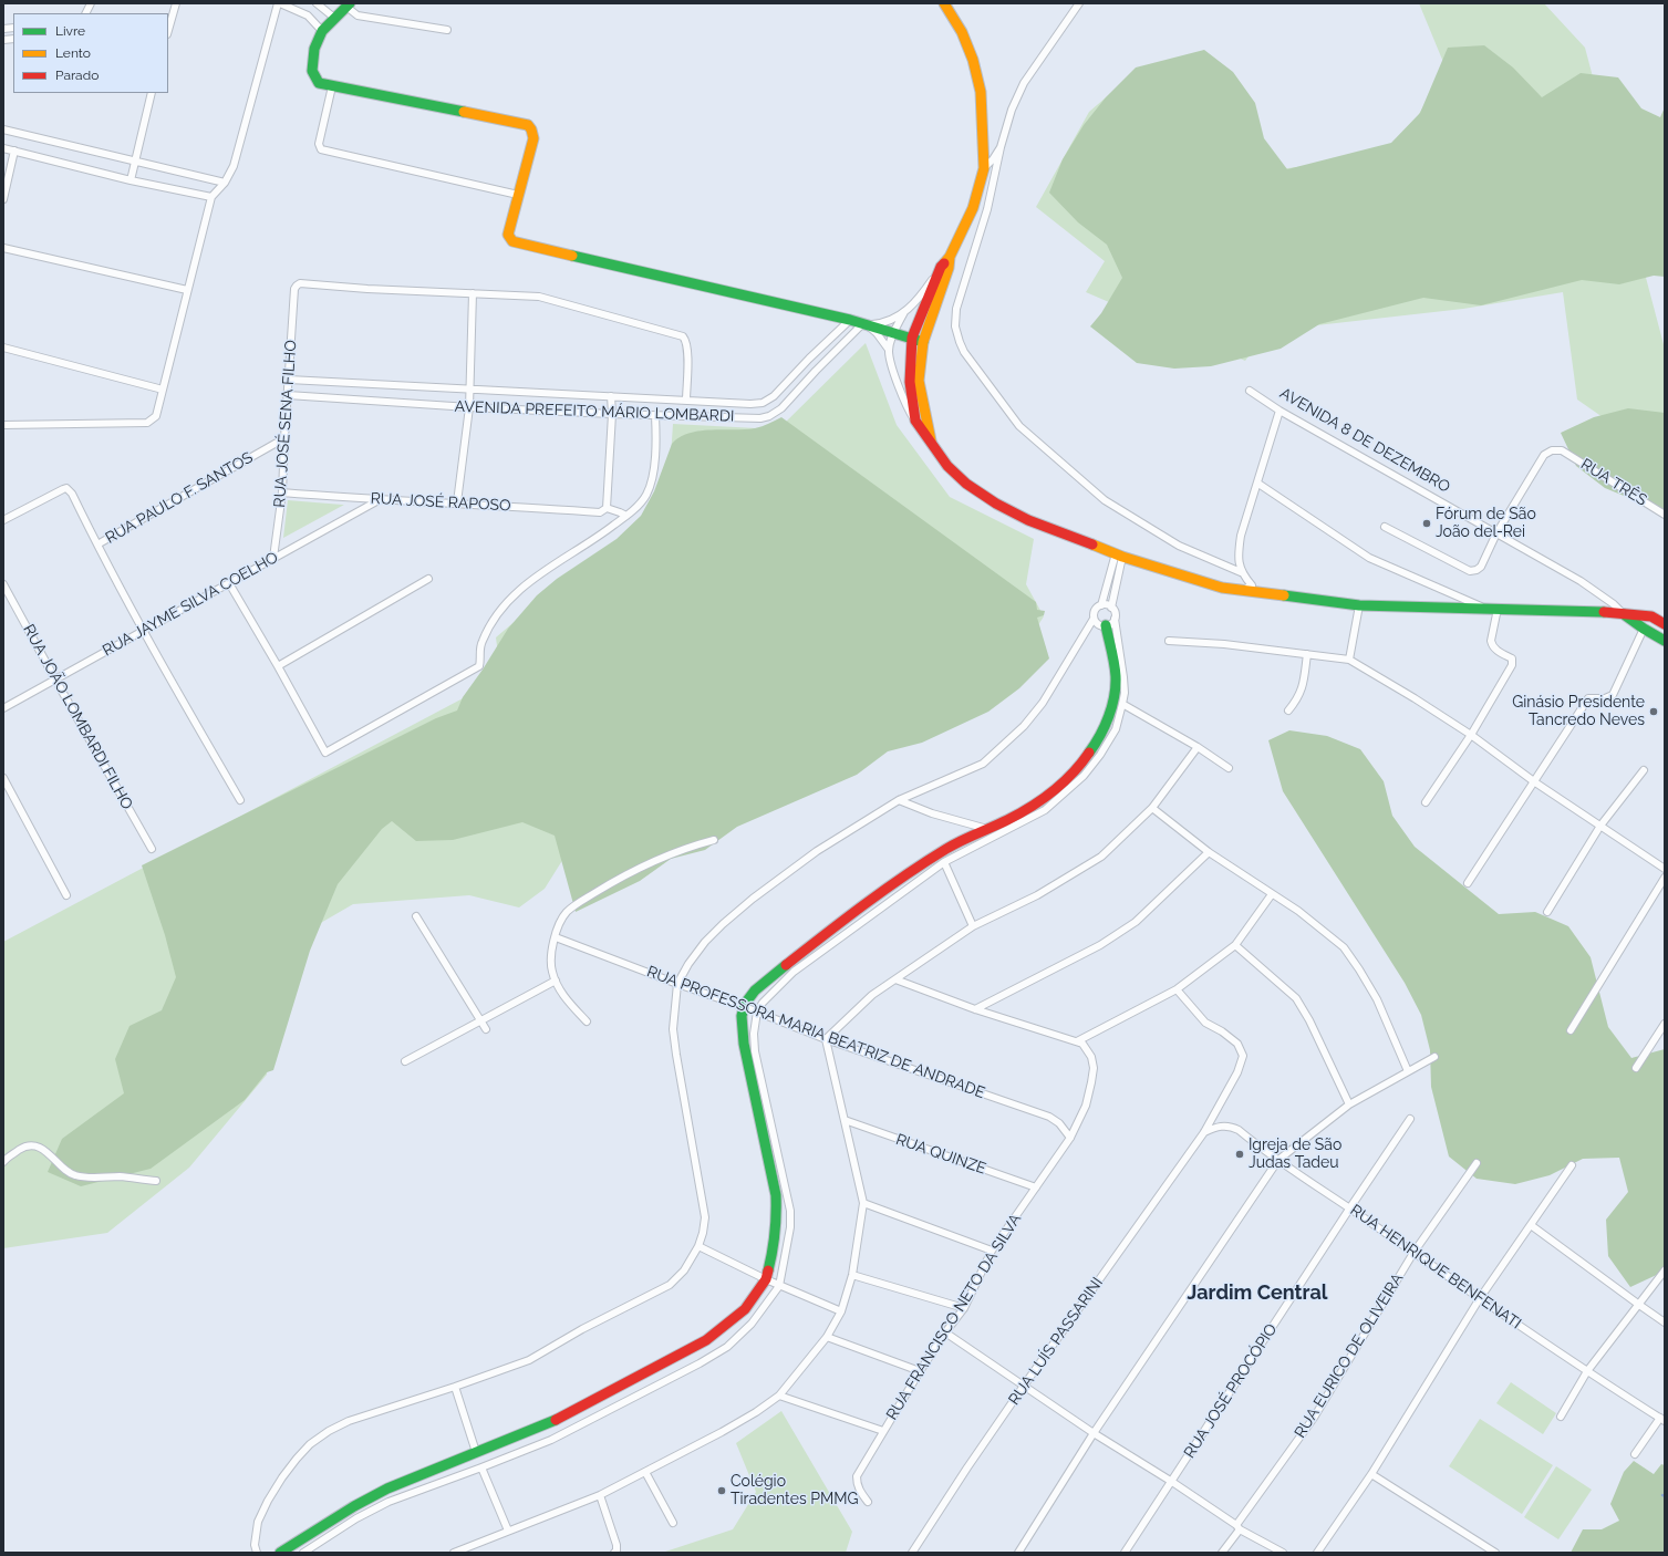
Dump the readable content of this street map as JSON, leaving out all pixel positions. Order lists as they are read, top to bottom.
{
  "streets": {
    "street": [
      "AVENIDA PREFEITO MÁRIO LOMBARDI",
      "RUA JOSÉ SENA FILHO",
      "AVENIDA 8 DE DEZEMBRO",
      "RUA TRÊS",
      "RUA PAULO F. SANTOS",
      "RUA JOSÉ RAPOSO",
      "RUA JAYME SILVA COELHO",
      "RUA JOÃO LOMBARDI FILHO",
      "RUA PROFESSORA MARIA BEATRIZ DE ANDRADE",
      "RUA QUINZE",
      "RUA HENRIQUE BENFENATI",
      "RUA FRANCISCO NETO DA SILVA",
      "RUA LUÍS PASSARINI",
      "RUA EURICO DE OLIVEIRA",
      "RUA JOSÉ PROCÓPIO"
    ]
  },
  "crossings": [
    ["AVENIDA PREFEITO MÁRIO LOMBARDI", "RUA JOSÉ SENA FILHO"],
    ["RUA JOSÉ SENA FILHO", "RUA PAULO F. SANTOS"],
    ["RUA JOSÉ SENA FILHO", "RUA JOSÉ RAPOSO"],
    ["RUA JOSÉ SENA FILHO", "RUA JAYME SILVA COELHO"],
    ["AVENIDA 8 DE DEZEMBRO", "RUA TRÊS"],
    ["RUA JOSÉ RAPOSO", "RUA JAYME SILVA COELHO"],
    ["RUA JAYME SILVA COELHO", "RUA JOÃO LOMBARDI FILHO"],
    ["RUA PROFESSORA MARIA BEATRIZ DE ANDRADE", "RUA FRANCISCO NETO DA SILVA"],
    ["RUA QUINZE", "RUA FRANCISCO NETO DA SILVA"],
    ["RUA HENRIQUE BENFENATI", "RUA LUÍS PASSARINI"],
    ["RUA HENRIQUE BENFENATI", "RUA EURICO DE OLIVEIRA"],
    ["RUA HENRIQUE BENFENATI", "RUA JOSÉ PROCÓPIO"]
  ],
  "districts": ["Jardim Central"],
  "places": [
    "Fórum de São João del-Rei",
    "Ginásio Presidente Tancredo Neves",
    "Igreja de São Judas Tadeu",
    "Colégio Tiradentes PMMG"
  ],
  "legend": ["Livre", "Lento", "Parado"]
}
